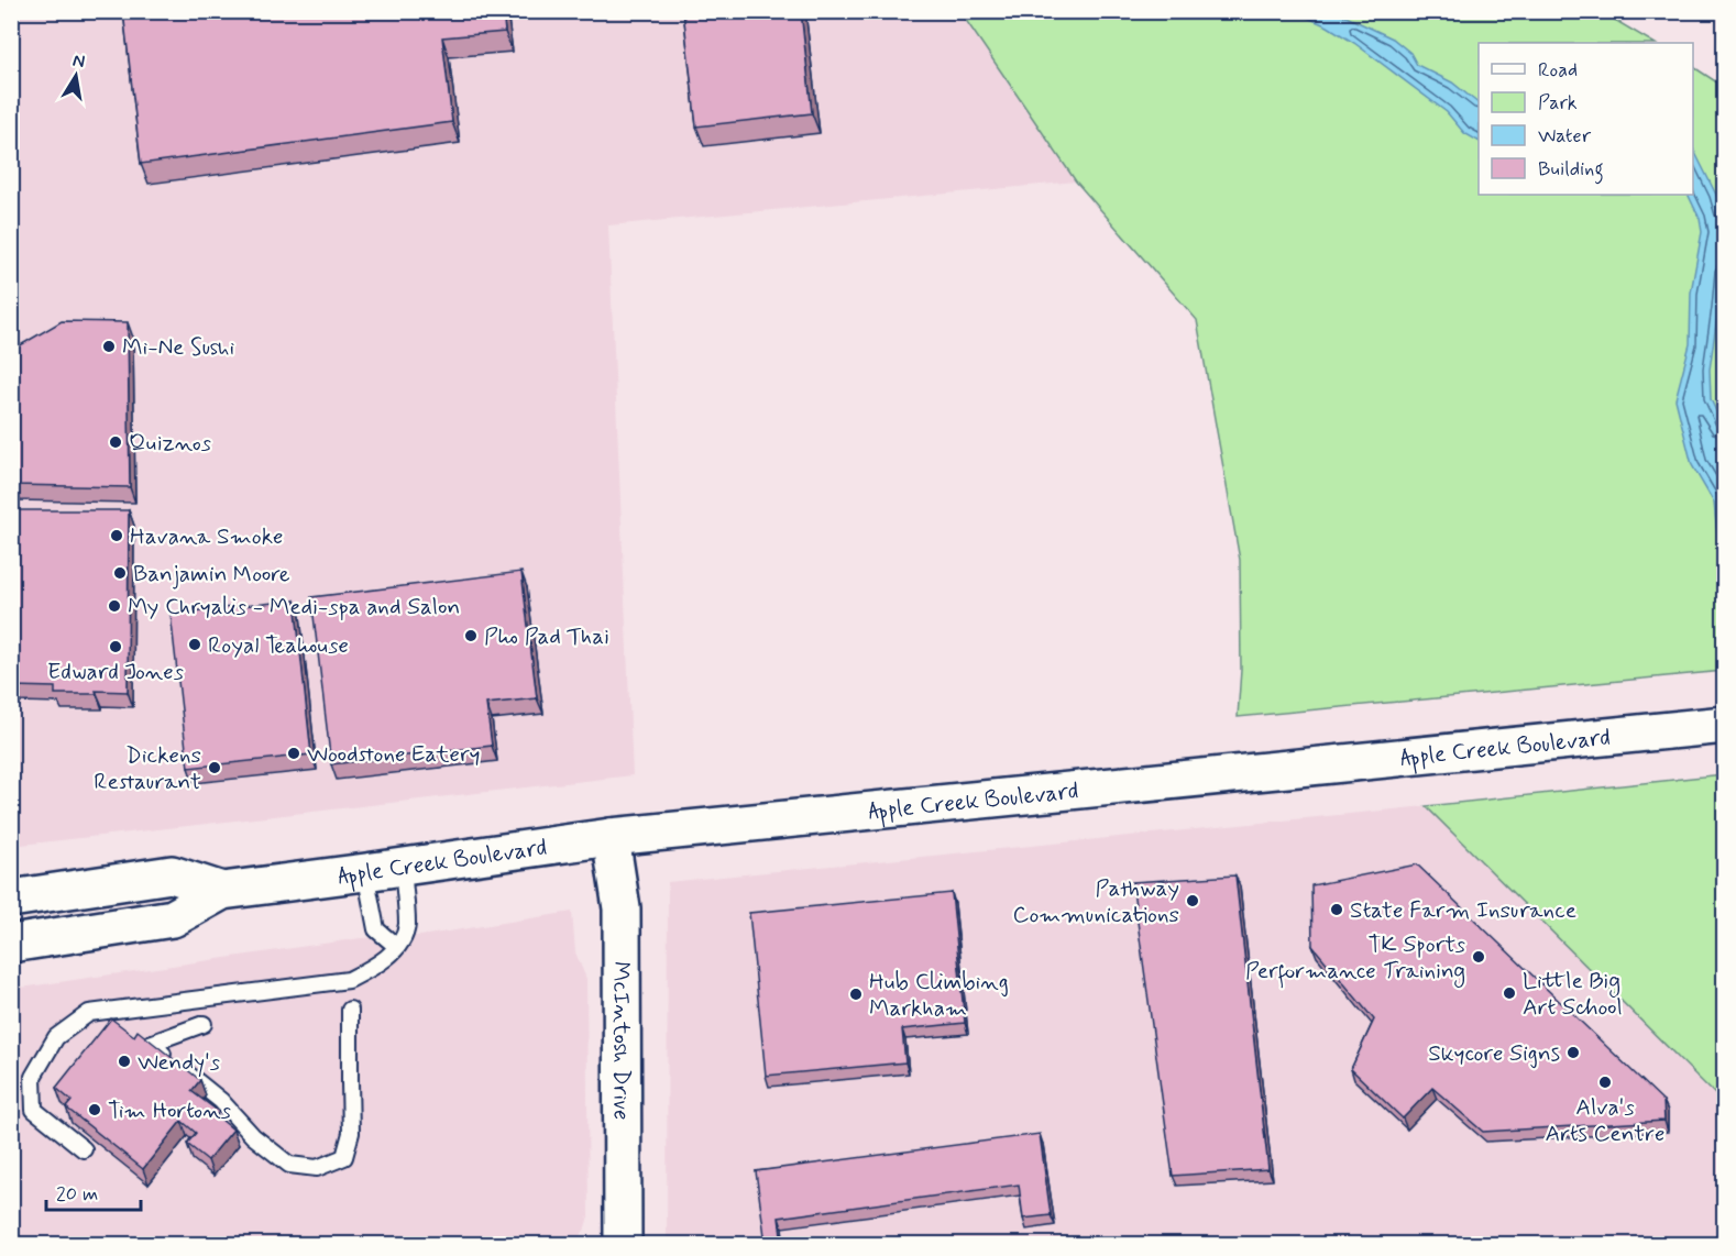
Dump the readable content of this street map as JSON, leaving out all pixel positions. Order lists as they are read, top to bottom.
{
  "streets": {
    "main road": ["Apple Creek Boulevard", "McIntosh Drive"]
  },
  "crossings": [
    ["Apple Creek Boulevard", "McIntosh Drive"]
  ],
  "places": [
    "Mi-Ne Sushi",
    "Quiznos",
    "Havana Smoke",
    "Banjamin Moore",
    "My Chryalis - Medi-spa and Salon",
    "Pho Pad Thai",
    "Royal Teahouse",
    "Edward Jones",
    "Woodstone Eatery",
    "Dickens Restaurant",
    "Pathway Communications",
    "State Farm Insurance",
    "TK Sports Performance Training",
    "Little Big Art School",
    "Hub Climbing Markham",
    "Skycore Signs",
    "Wendy's",
    "Alva's Arts Centre",
    "Tim Hortons"
  ],
  "legend": [
    "Road",
    "Park",
    "Water",
    "Building"
  ],
  "scale_bar": "20 m",
  "north": "top"
}
